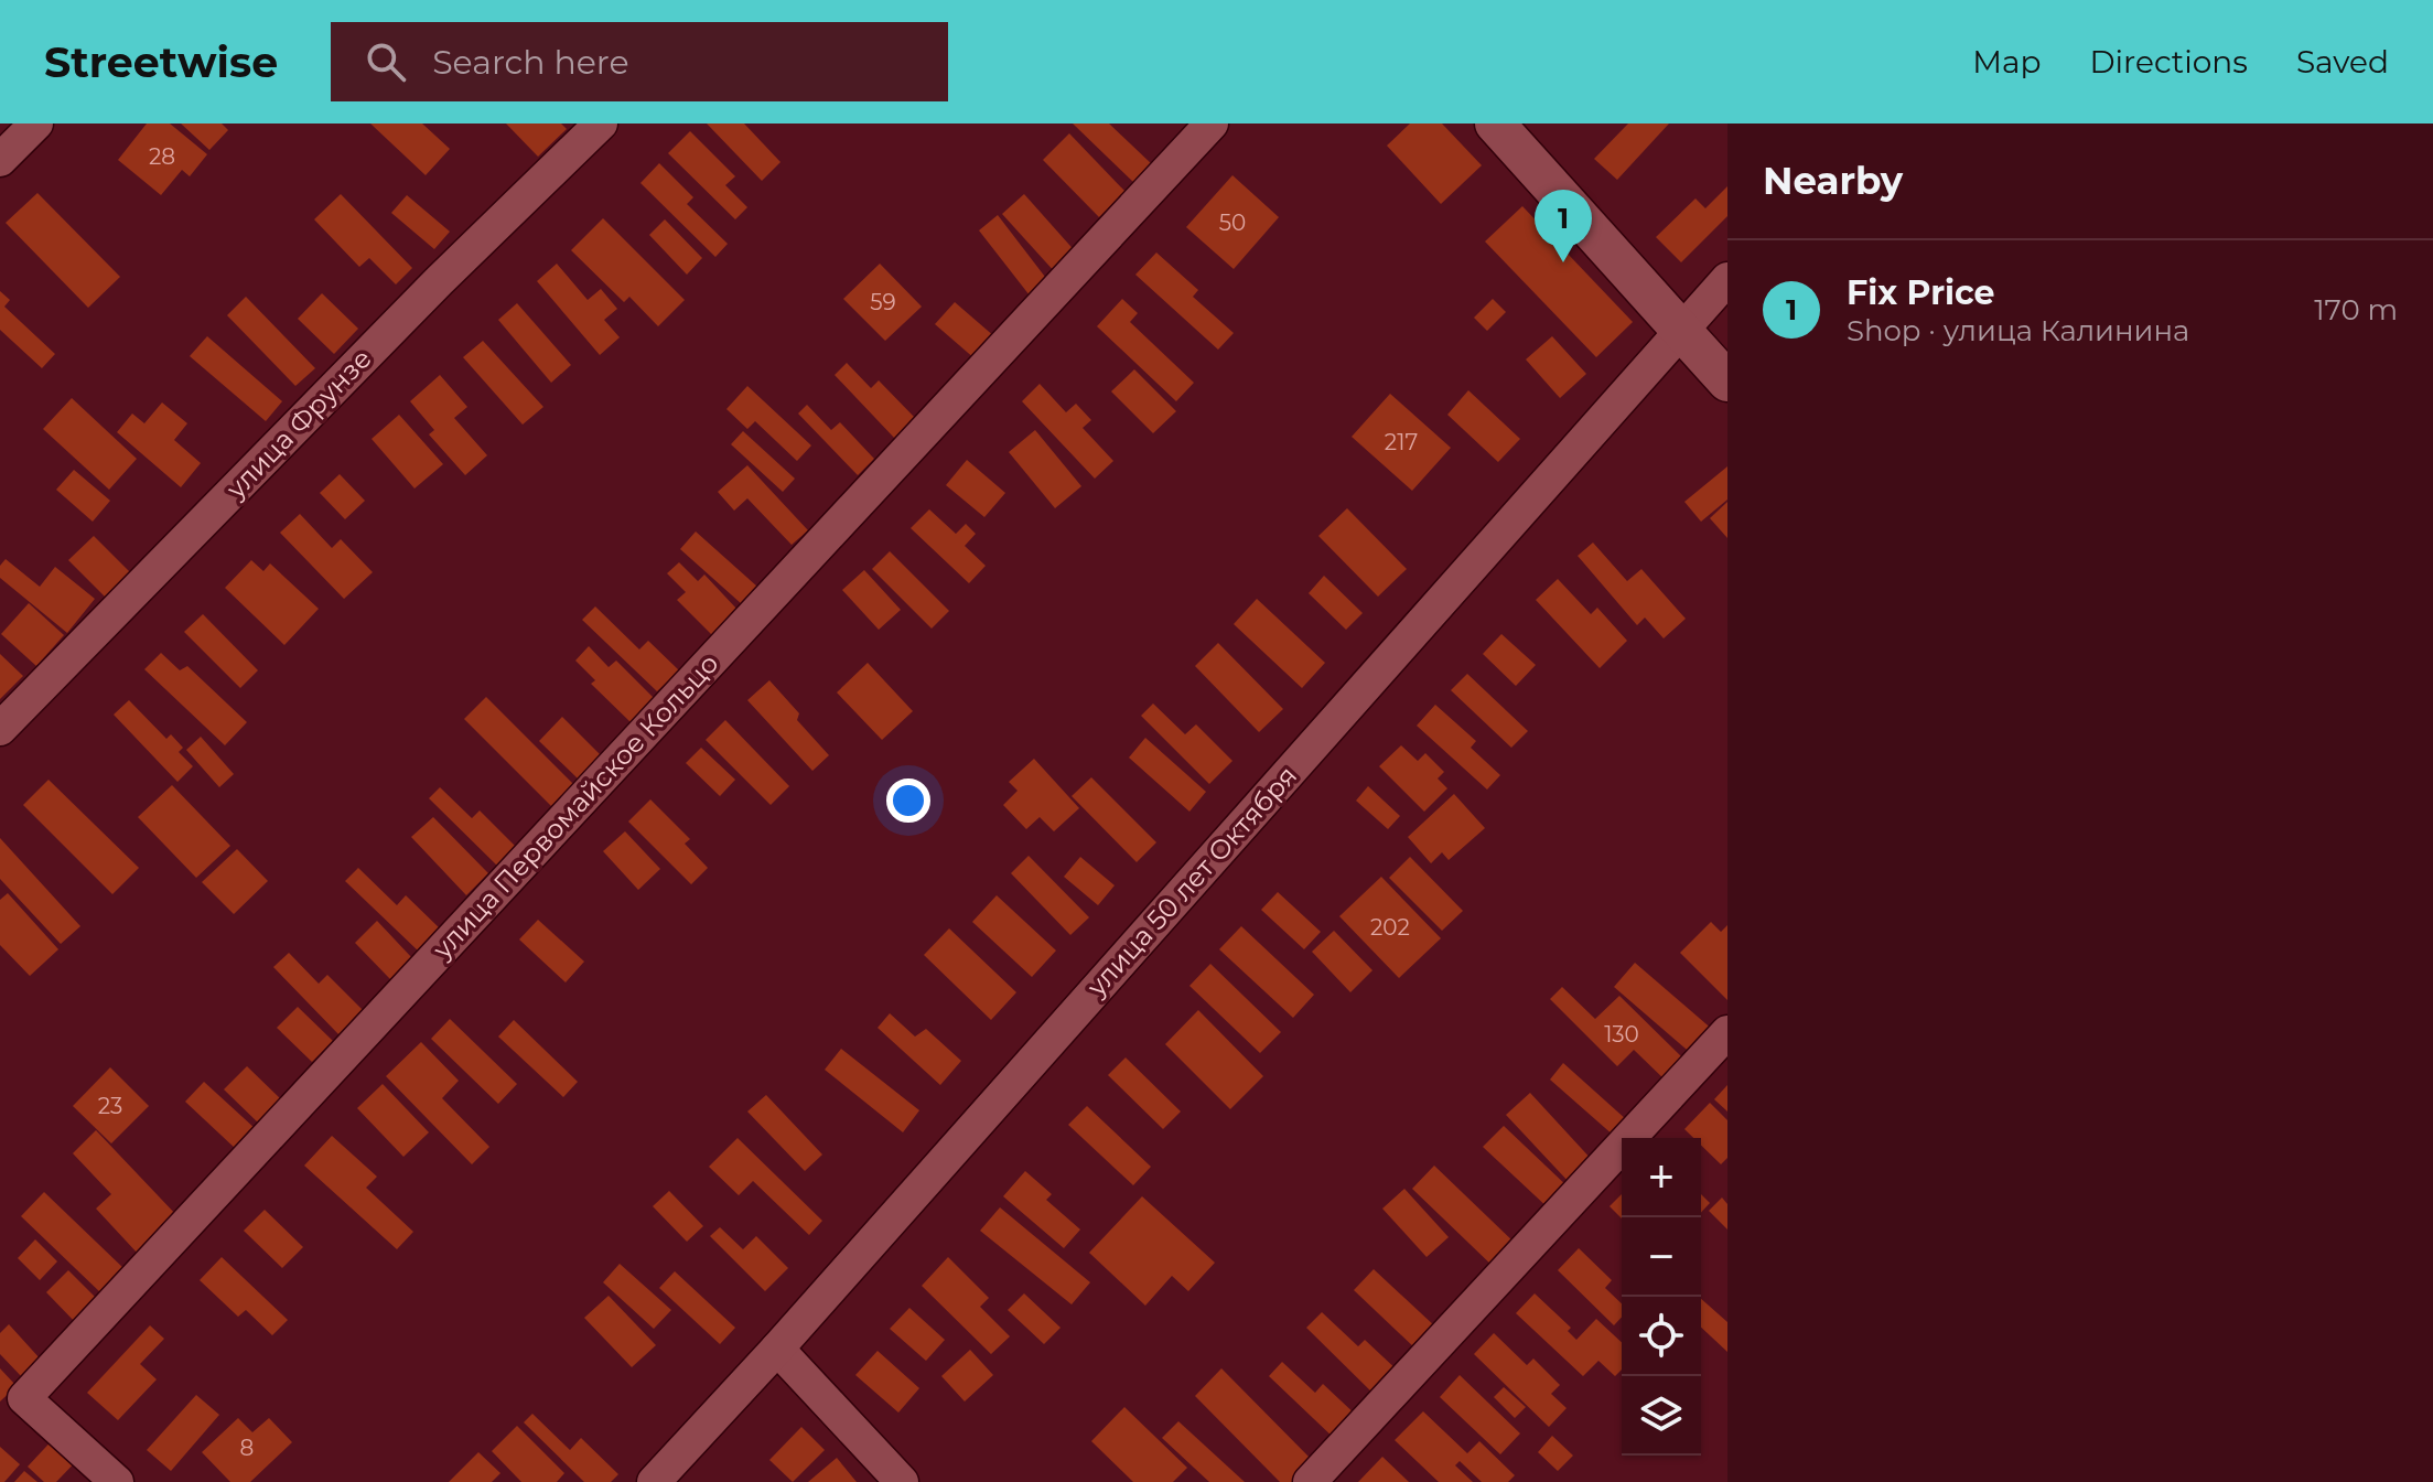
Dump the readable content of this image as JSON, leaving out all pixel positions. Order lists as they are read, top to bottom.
{
  "streets": {
    "street": ["улица Фрунзе", "улица Первомайское Кольцо", "улица 50 лет Октября"]
  },
  "house_numbers": [
    "28",
    "50",
    "59",
    "217",
    "202",
    "130",
    "23",
    "8"
  ],
  "page": {
    "header": "Streetwise",
    "search": "Search here",
    "nav": ["Map", "Directions", "Saved"],
    "heading": "Nearby",
    "pins": "1",
    "list": [
      {
        "mark": "1",
        "name": "Fix Price",
        "note": "Shop · улица Калинина",
        "value": "170 m"
      }
    ],
    "map_buttons": ["+", "−"]
  }
}
